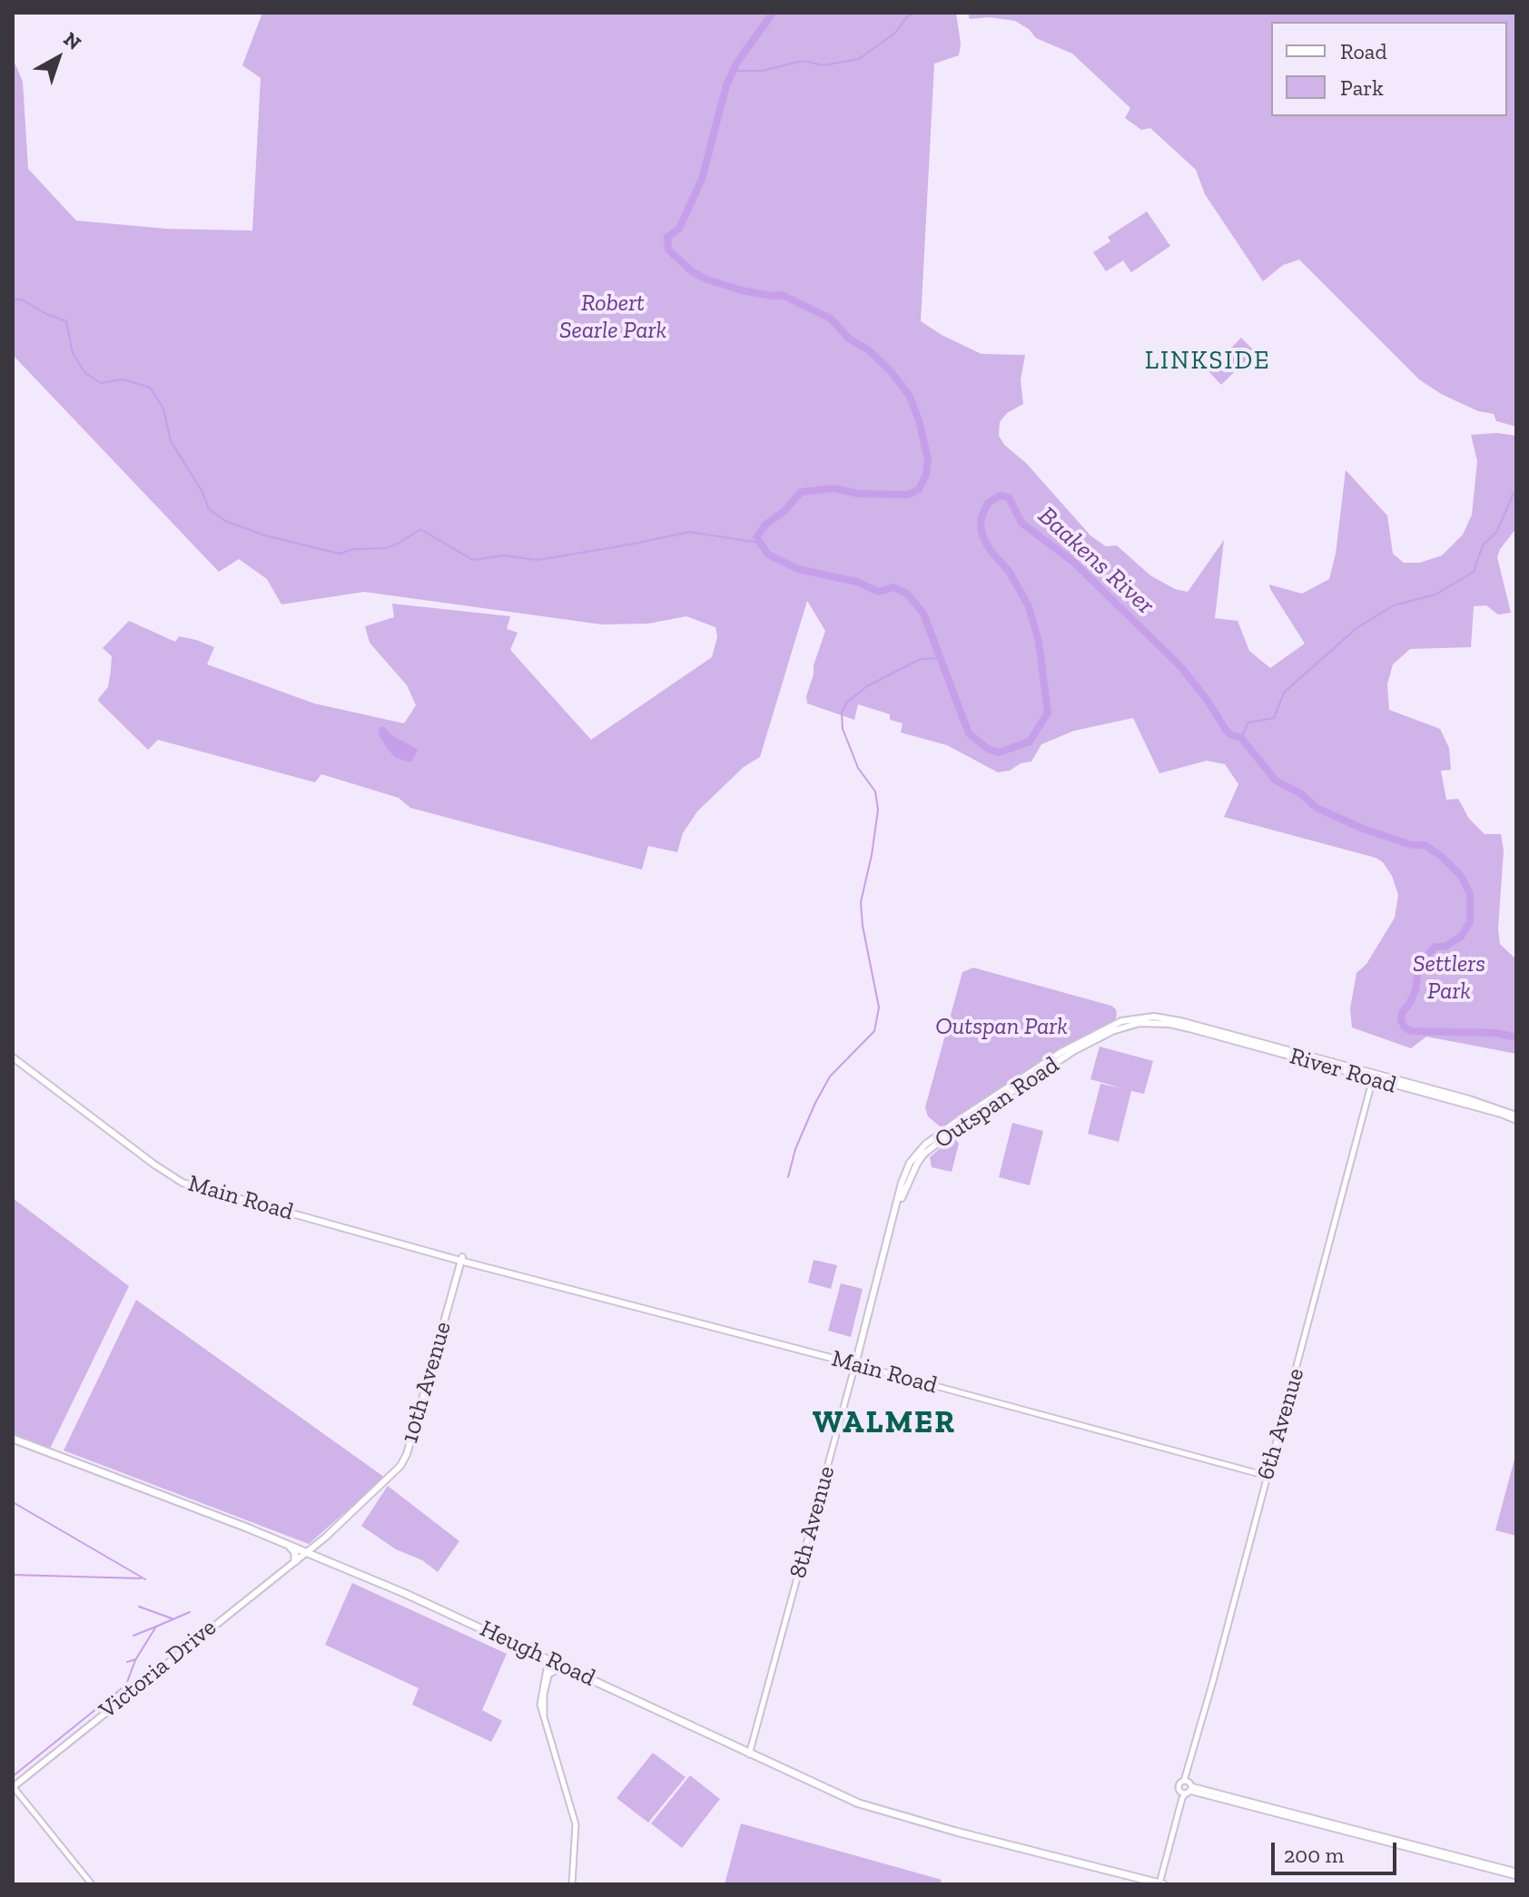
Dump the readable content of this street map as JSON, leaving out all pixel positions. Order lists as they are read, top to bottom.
{
  "streets": {
    "main road": [
      "River Road",
      "Outspan Road",
      "Main Road",
      "10th Avenue",
      "8th Avenue",
      "Heugh Road",
      "Victoria Drive"
    ],
    "street": ["6th Avenue"]
  },
  "crossings": [
    ["River Road", "Outspan Road"],
    ["River Road", "6th Avenue"],
    ["Outspan Road", "8th Avenue"],
    ["Main Road", "10th Avenue"],
    ["Main Road", "6th Avenue"],
    ["Main Road", "8th Avenue"],
    ["10th Avenue", "Heugh Road"],
    ["10th Avenue", "Victoria Drive"],
    ["6th Avenue", "Heugh Road"],
    ["8th Avenue", "Heugh Road"],
    ["Heugh Road", "Victoria Drive"]
  ],
  "districts": ["LINKSIDE", "WALMER"],
  "water": ["Baakens River"],
  "parks": ["Robert Searle Park", "Settlers Park", "Outspan Park"],
  "legend": ["Road", "Park"],
  "scale_bar": "200 m",
  "north": "top right"
}
